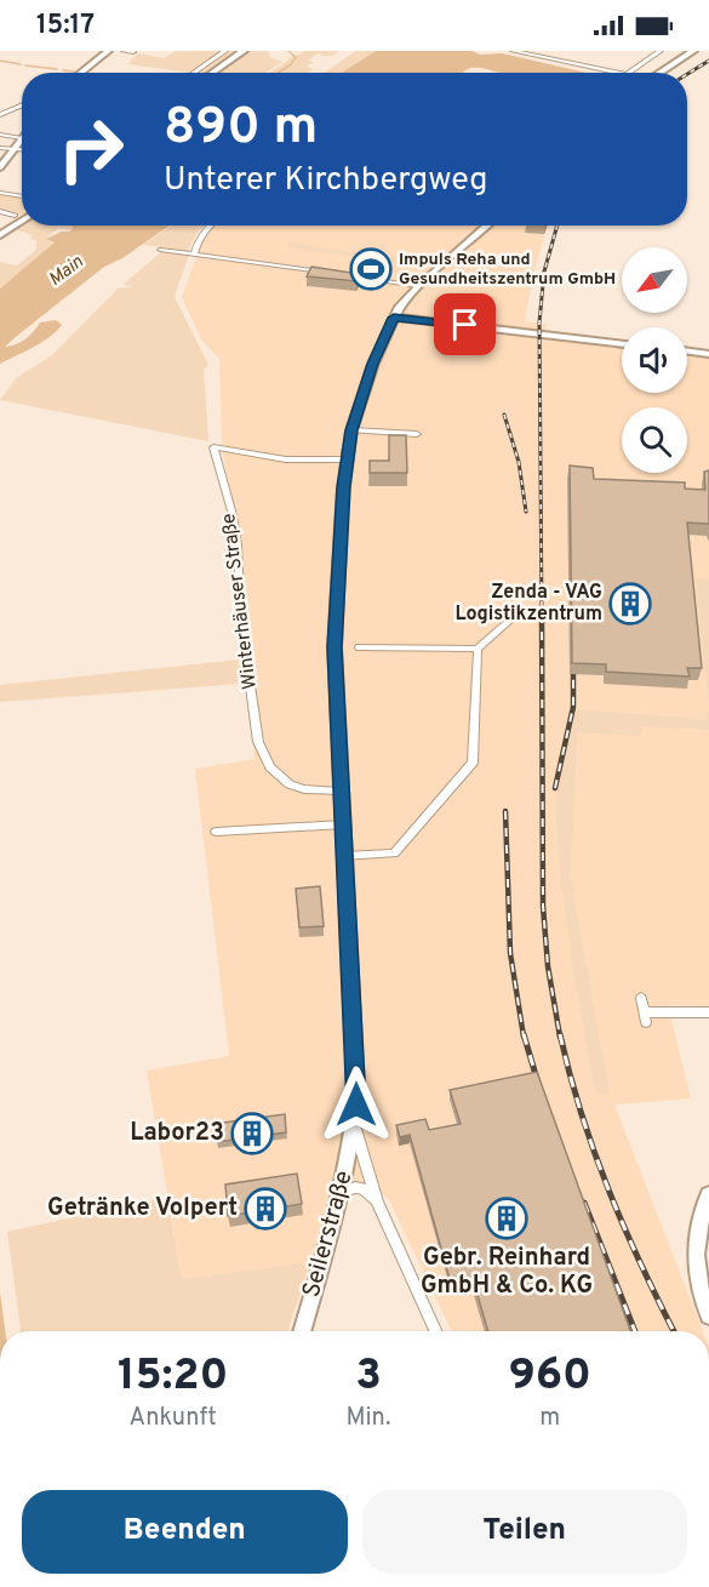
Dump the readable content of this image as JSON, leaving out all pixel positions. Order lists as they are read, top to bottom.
{
  "streets": {
    "main road": ["Seilerstraße"],
    "street": ["Winterhäuser Straße"]
  },
  "water": ["Main"],
  "places": {
    "sports": ["Impuls Reha und Gesundheitszentrum GmbH"],
    "building": [
      "Zenda - VAG Logistikzentrum",
      "Labor23",
      "Getränke Volpert",
      "Gebr. Reinhard GmbH & Co. KG"
    ]
  },
  "north": "bottom left",
  "page": {
    "status": "15:17",
    "turn": ["890 m", "Unterer Kirchbergweg"],
    "eta": [
      "15:20",
      "Ankunft",
      "3",
      "Min.",
      "960",
      "m"
    ],
    "buttons": ["Beenden", "Teilen"]
  }
}
